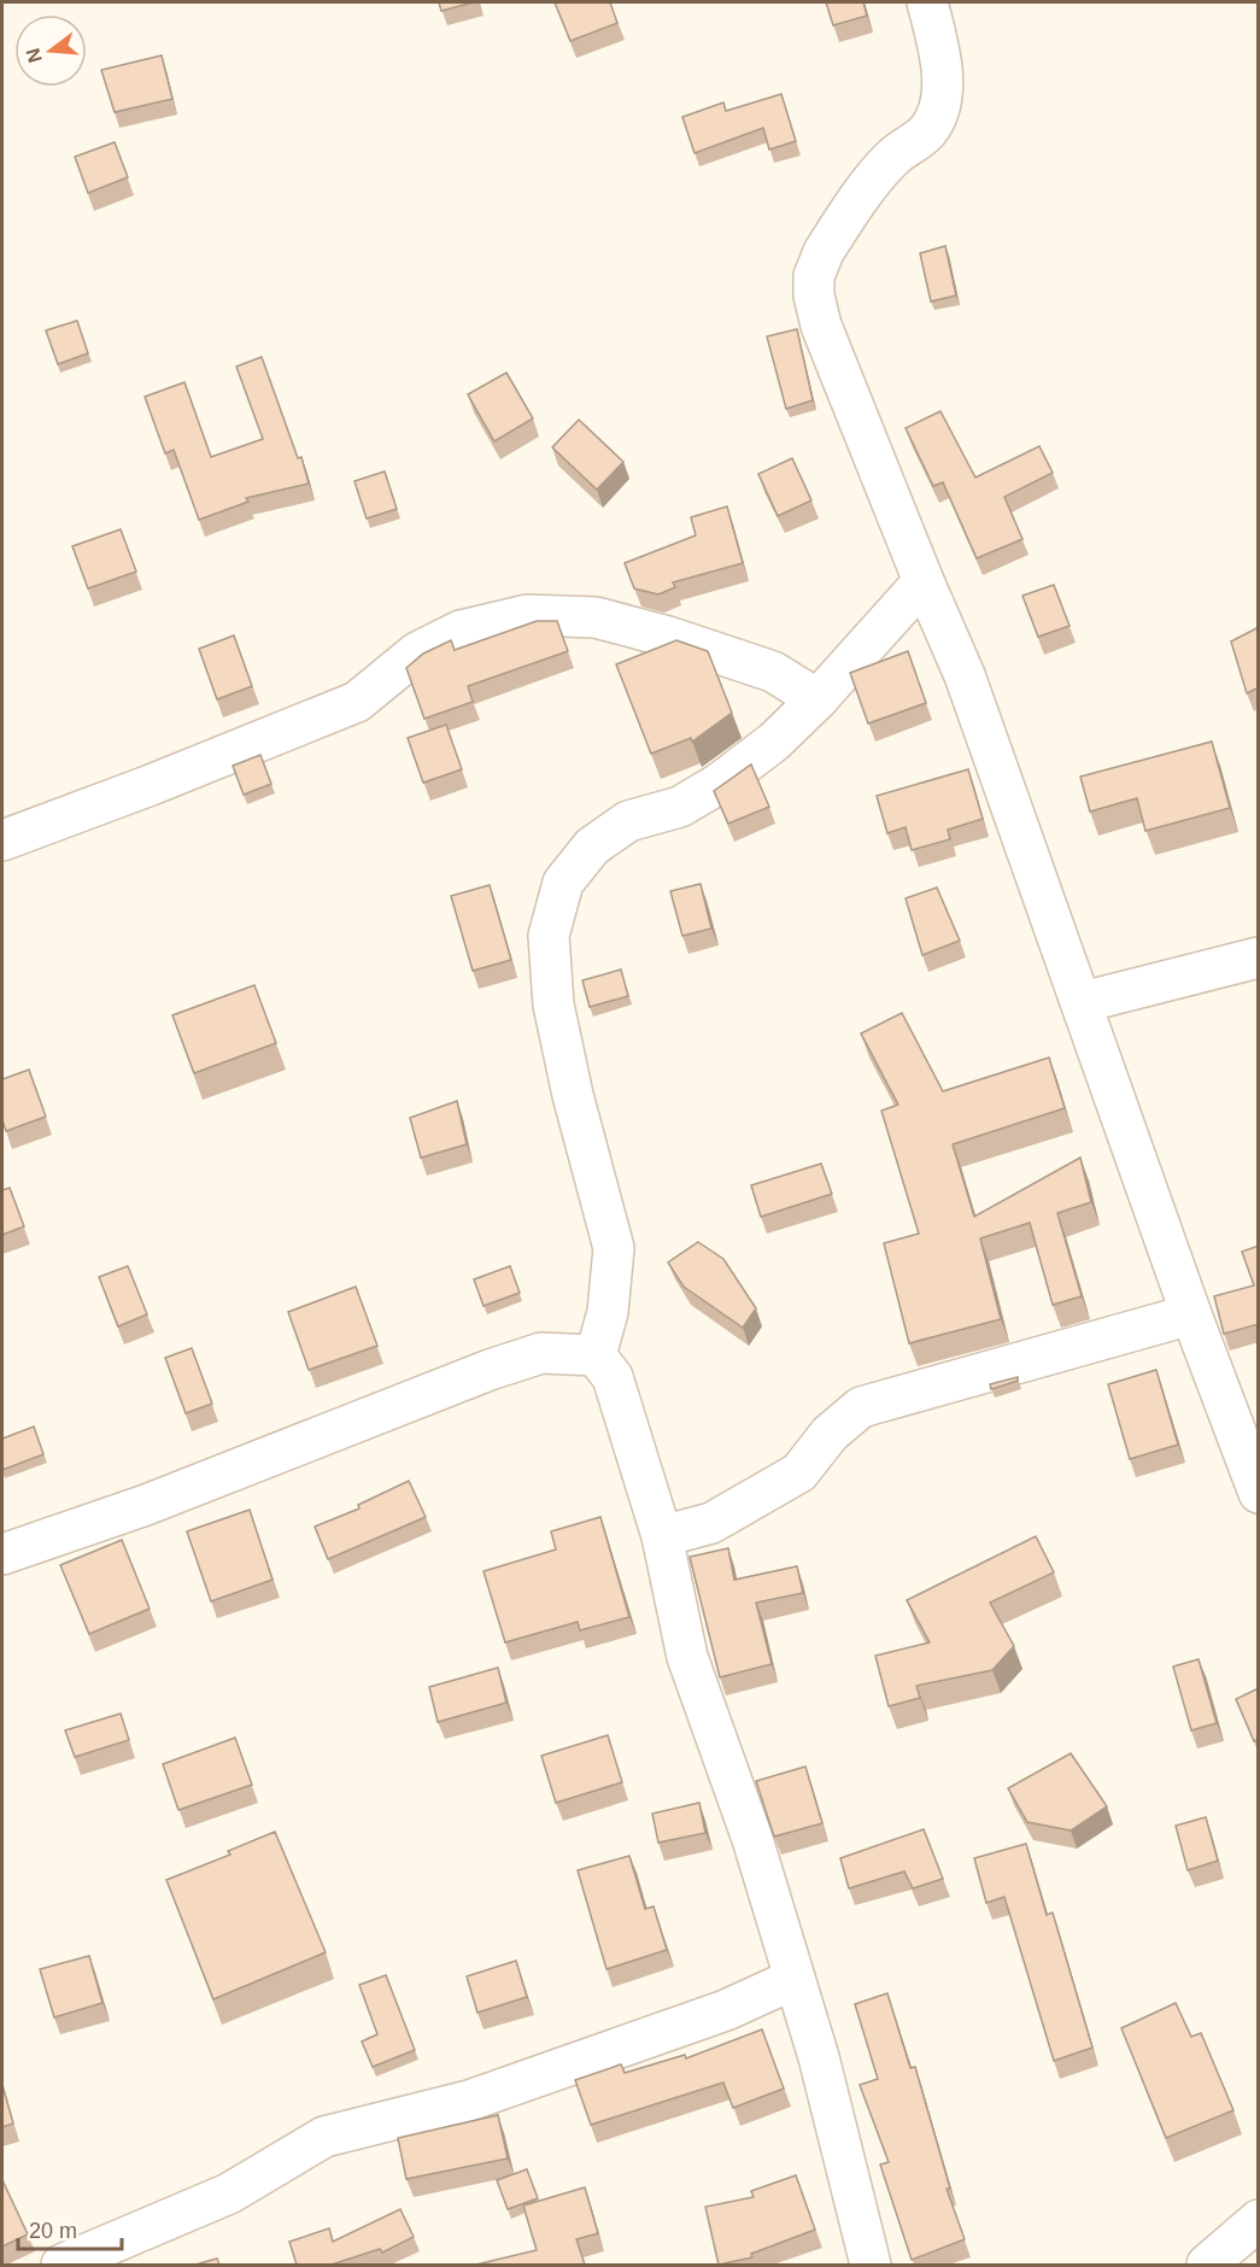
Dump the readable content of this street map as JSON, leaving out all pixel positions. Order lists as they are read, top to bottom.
{
  "scale_bar": "20 m",
  "north": "left"
}
